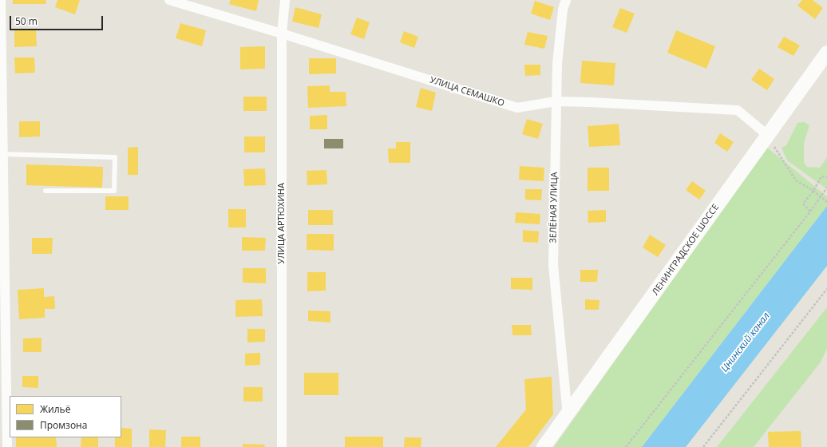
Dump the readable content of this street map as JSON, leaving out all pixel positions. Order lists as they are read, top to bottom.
{
  "streets": {
    "street": [
      "УЛИЦА СЕМАШКО",
      "ЗЕЛЁНАЯ УЛИЦА",
      "УЛИЦА АРТЮХИНА",
      "ЛЕНИНГРАДСКОЕ ШОССЕ"
    ]
  },
  "crossings": [
    ["УЛИЦА СЕМАШКО", "ЗЕЛЁНАЯ УЛИЦА"],
    ["УЛИЦА СЕМАШКО", "УЛИЦА АРТЮХИНА"],
    ["УЛИЦА СЕМАШКО", "ЛЕНИНГРАДСКОЕ ШОССЕ"],
    ["ЗЕЛЁНАЯ УЛИЦА", "ЛЕНИНГРАДСКОЕ ШОССЕ"]
  ],
  "water": ["Цнинский канал"],
  "legend": ["Жильё", "Промзона"],
  "scale_bar": "50 m"
}
